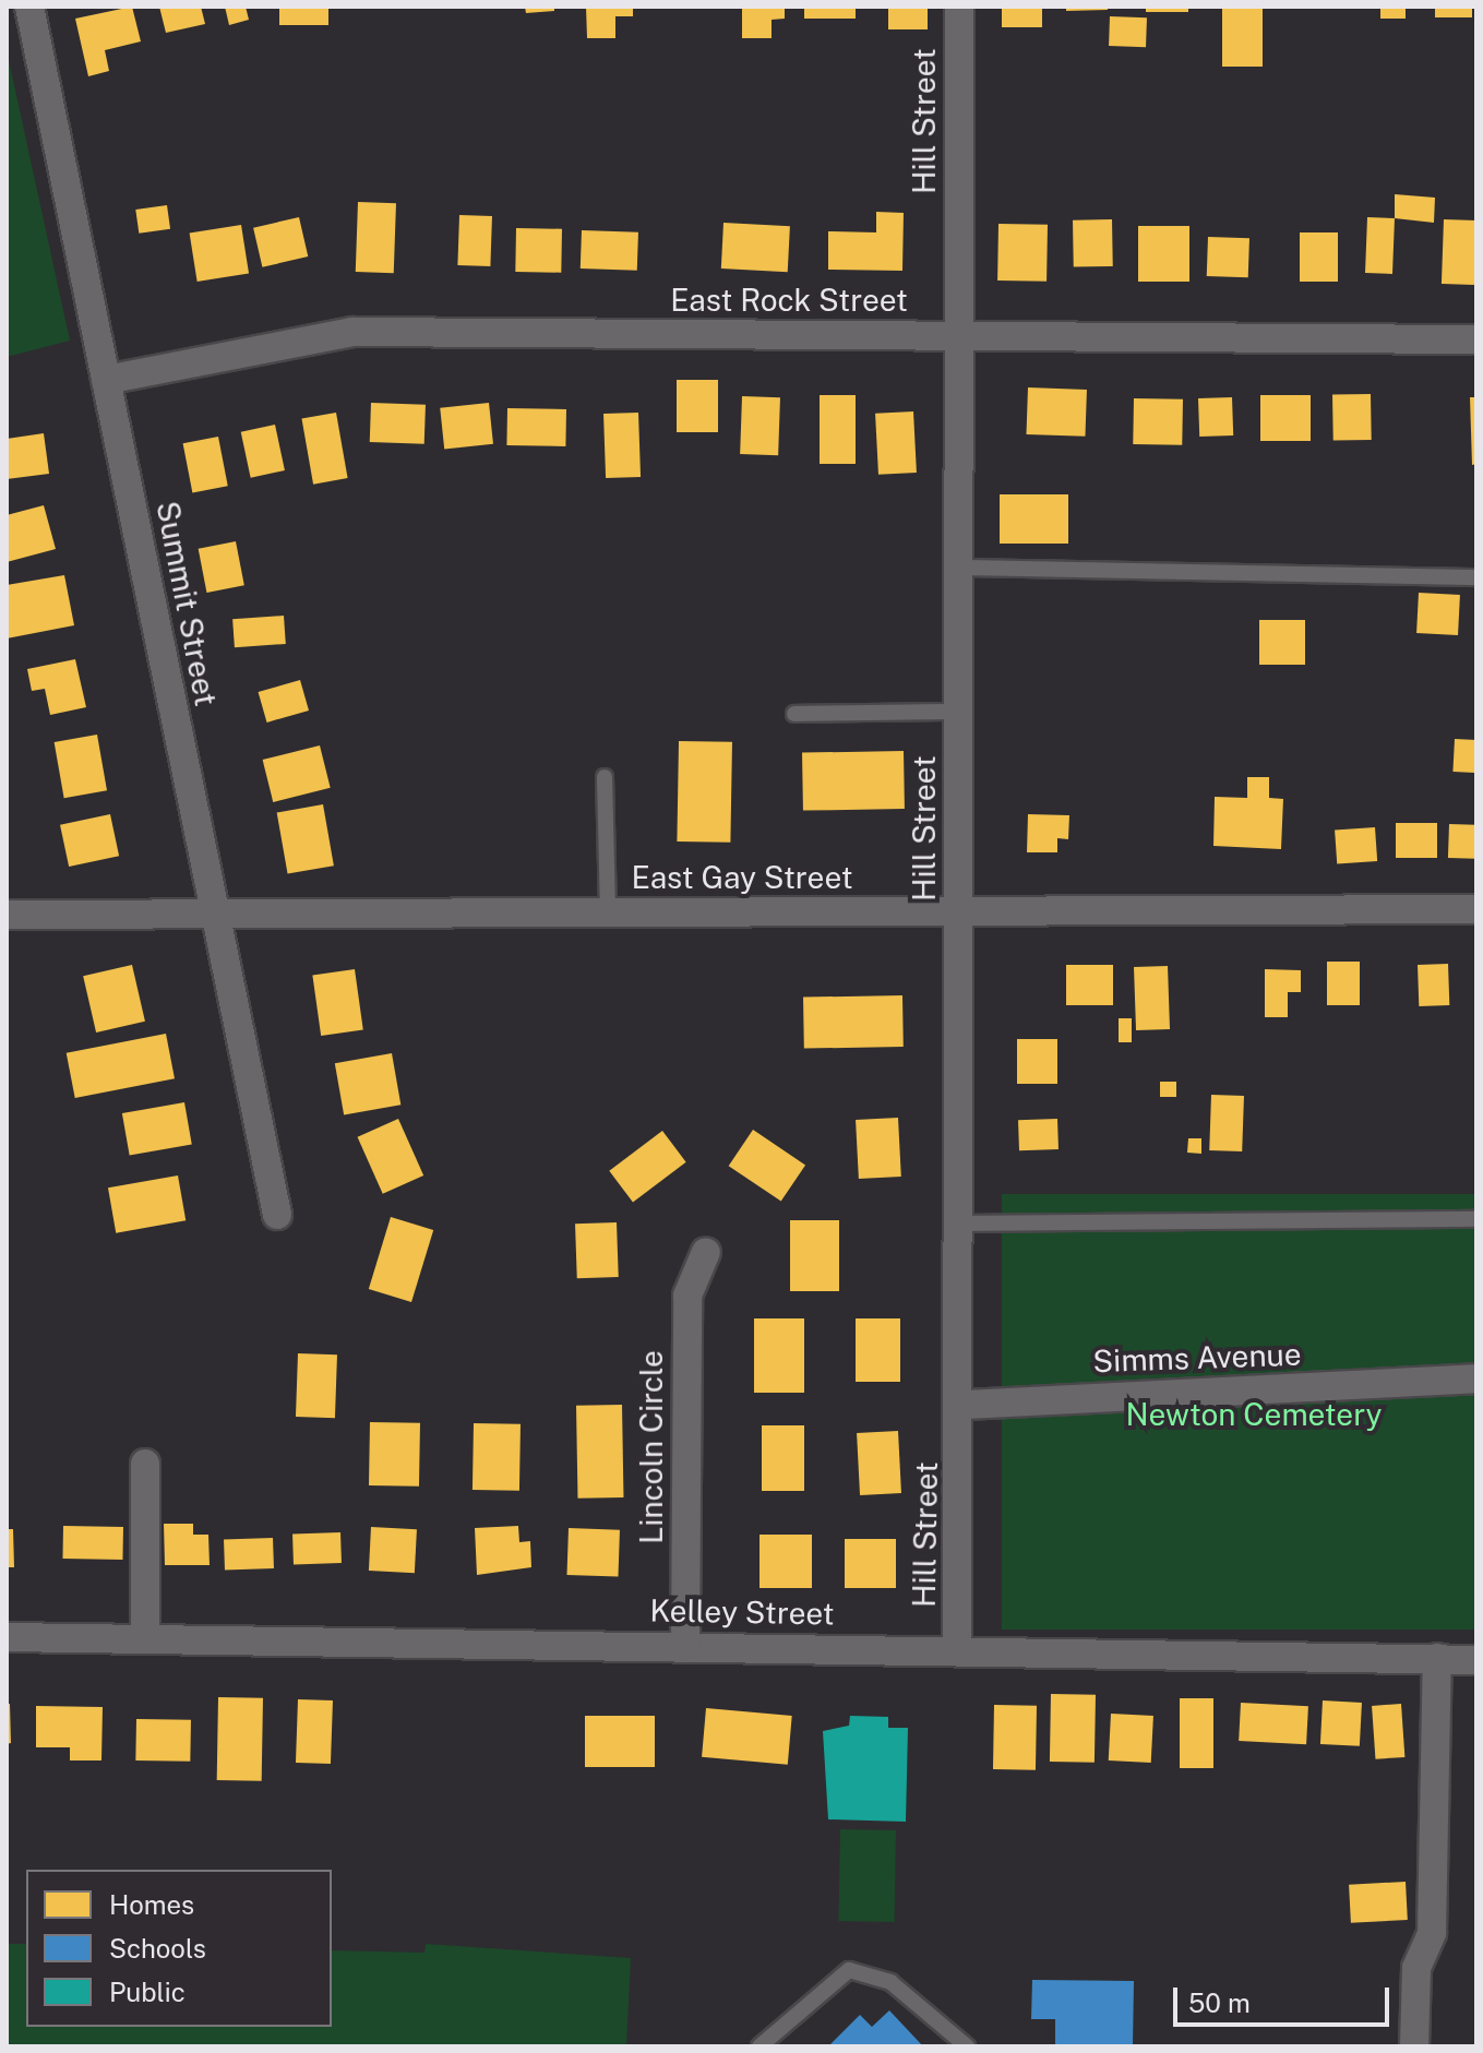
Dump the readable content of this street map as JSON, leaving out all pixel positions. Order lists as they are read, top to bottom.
{
  "streets": {
    "street": [
      "Hill Street",
      "East Rock Street",
      "Summit Street",
      "East Gay Street",
      "Simms Avenue",
      "Lincoln Circle",
      "Kelley Street"
    ]
  },
  "crossings": [
    ["Hill Street", "East Rock Street"],
    ["Hill Street", "East Gay Street"],
    ["Hill Street", "Simms Avenue"],
    ["Hill Street", "Kelley Street"],
    ["East Rock Street", "Summit Street"],
    ["Summit Street", "East Gay Street"],
    ["Lincoln Circle", "Kelley Street"]
  ],
  "parks": ["Newton Cemetery"],
  "legend": ["Homes", "Schools", "Public"],
  "scale_bar": "50 m"
}
